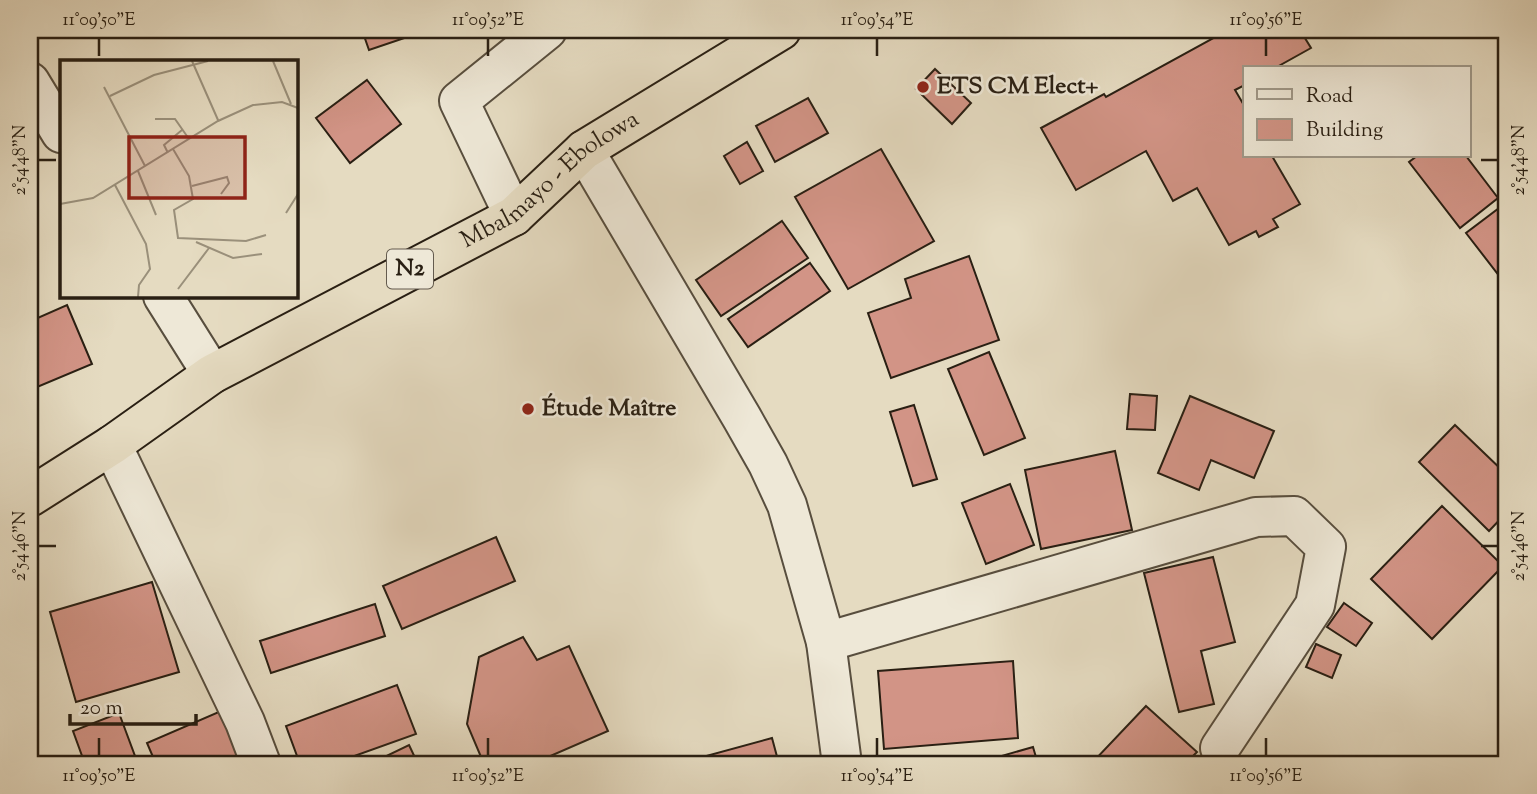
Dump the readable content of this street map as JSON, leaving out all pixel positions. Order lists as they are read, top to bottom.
{
  "streets": {
    "highway": ["Mbalmayo - Ebolowa", "N2"]
  },
  "places": ["ETS CM Elect+", "Étude Maître"],
  "legend": ["Road", "Building"],
  "scale_bar": "20 m",
  "coordinates": [
    "11°09'50\"E",
    "11°09'52\"E",
    "11°09'54\"E",
    "11°09'56\"E",
    "2°54'48\"N",
    "2°54'46\"N"
  ]
}
